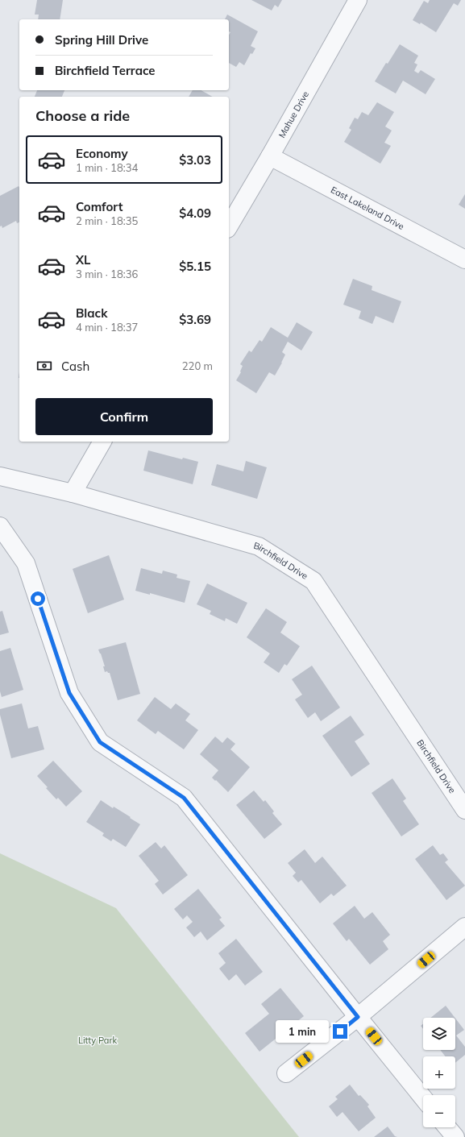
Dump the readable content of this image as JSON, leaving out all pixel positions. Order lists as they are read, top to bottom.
{
  "streets": {
    "street": ["Mahue Drive", "East Lakeland Drive", "Birchfield Drive"]
  },
  "crossings": [
    ["Mahue Drive", "East Lakeland Drive"]
  ],
  "parks": ["Litty Park"],
  "page": {
    "banner": ["Spring Hill Drive", "Birchfield Terrace"],
    "heading": "Choose a ride",
    "list": [
      {
        "name": "Economy",
        "note": "1 min · 18:34",
        "value": "$3.03"
      },
      {
        "name": "Comfort",
        "note": "2 min · 18:35",
        "value": "$4.09"
      },
      {
        "name": "XL",
        "note": "3 min · 18:36",
        "value": "$5.15"
      },
      {
        "name": "Black",
        "note": "4 min · 18:37",
        "value": "$3.69"
      }
    ],
    "pay": ["Cash", "220 m"],
    "buttons": "Confirm",
    "map_buttons": ["+", "−"],
    "bubble": "1 min"
  }
}
